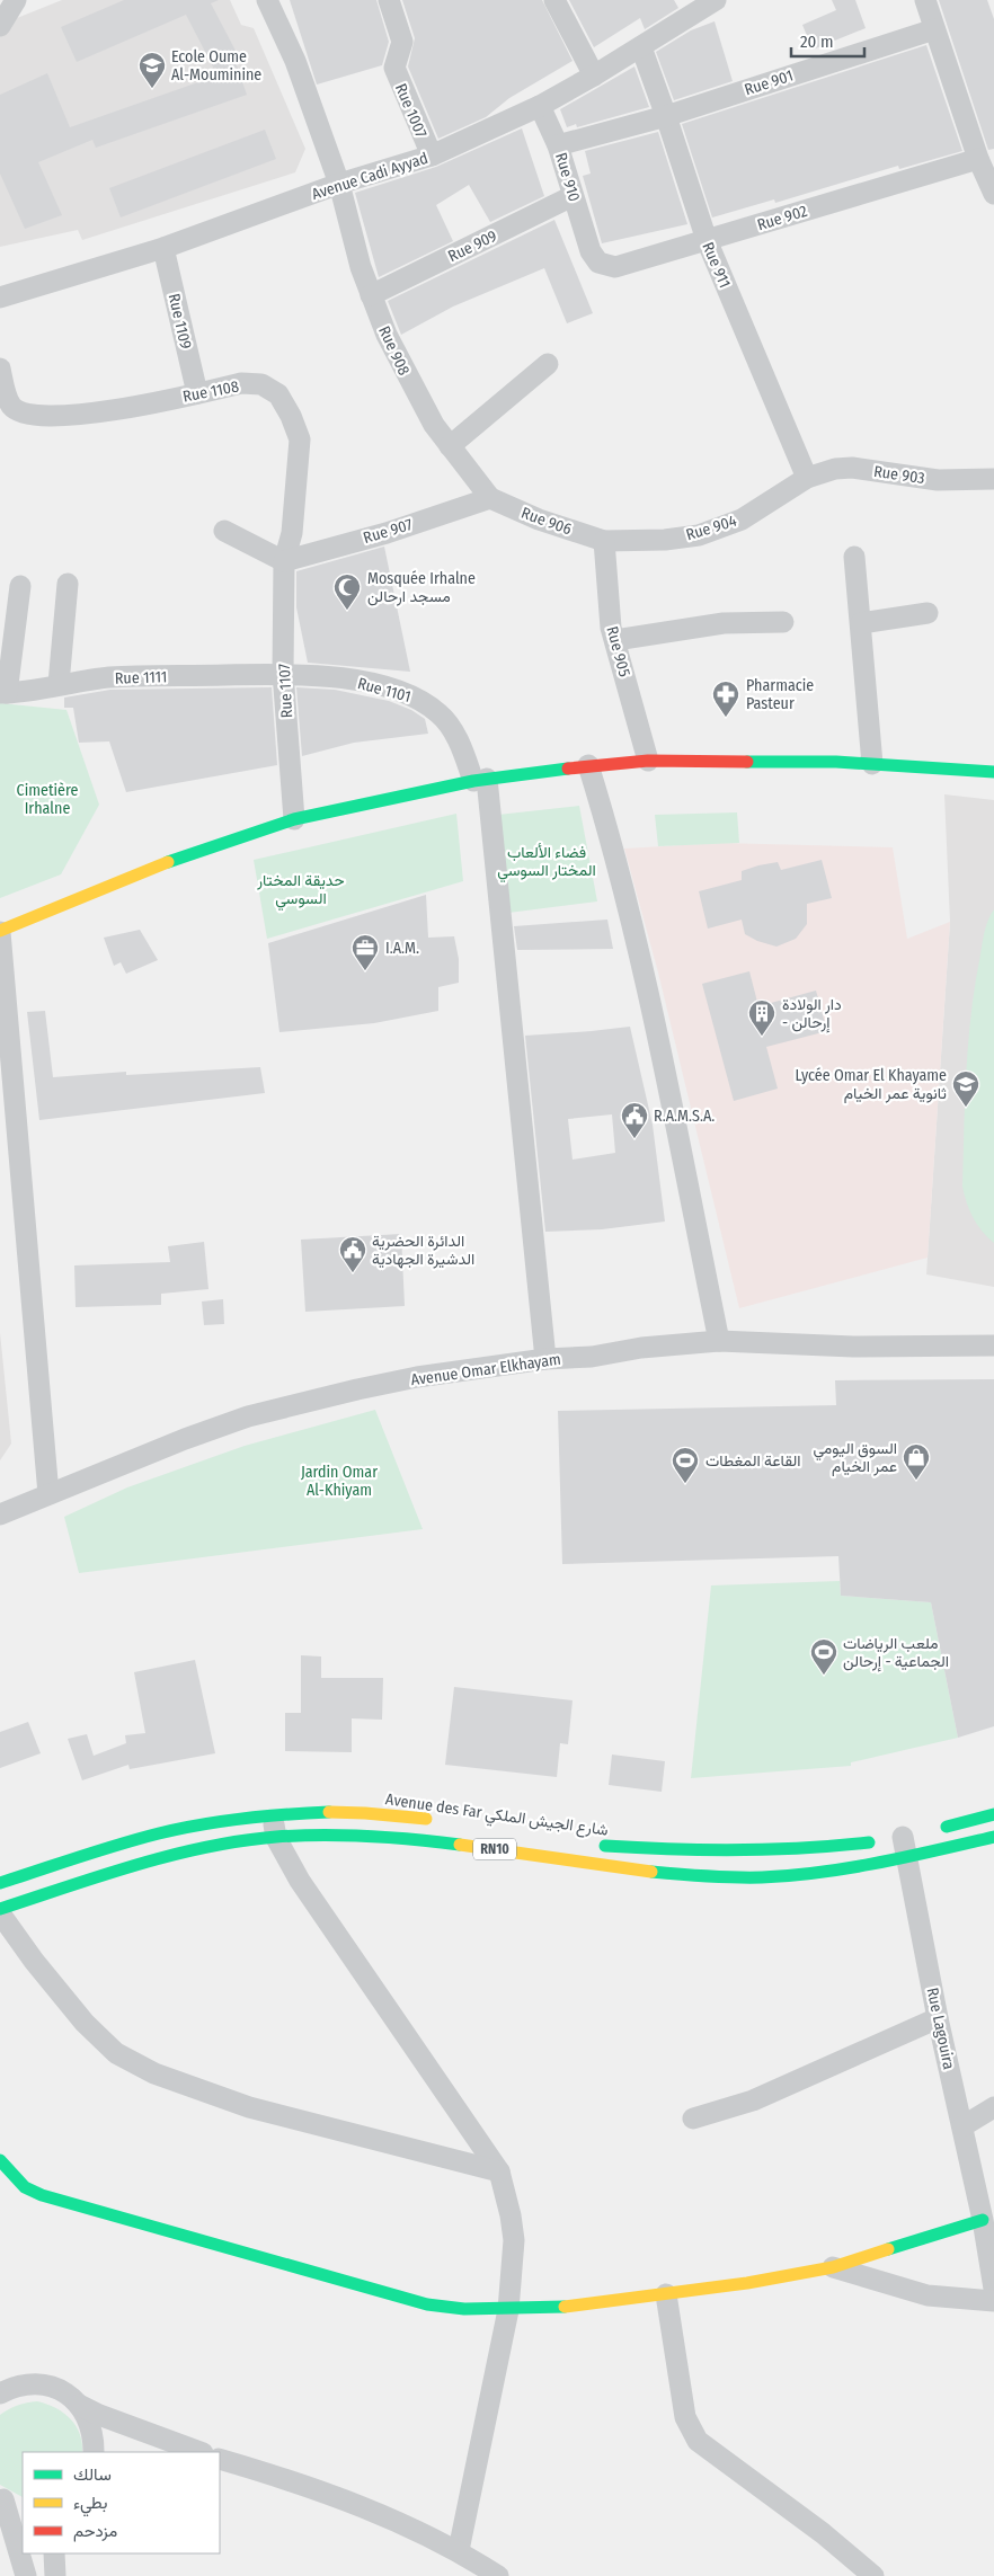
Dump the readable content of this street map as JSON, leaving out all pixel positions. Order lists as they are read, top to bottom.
{
  "streets": {
    "street": [
      "Rue 901",
      "Rue 1007",
      "Avenue Cadi Ayyad",
      "Rue 910",
      "Rue 902",
      "Rue 909",
      "Rue 911",
      "Rue 1109",
      "Rue 908",
      "Rue 1108",
      "Rue 903",
      "Rue 906",
      "Rue 904",
      "Rue 907",
      "Rue 905",
      "Rue 1111",
      "Rue 1101",
      "Rue 1107",
      "Avenue Omar Elkhayam",
      "Avenue des Far شارع الجيش الملكي",
      "RN10",
      "Rue Lagouira"
    ]
  },
  "crossings": [
    ["Rue 901", "Rue 910"],
    ["Rue 901", "Rue 911"],
    ["Rue 1007", "Avenue Cadi Ayyad"],
    ["Avenue Cadi Ayyad", "Rue 910"],
    ["Avenue Cadi Ayyad", "Rue 911"],
    ["Avenue Cadi Ayyad", "Rue 1109"],
    ["Avenue Cadi Ayyad", "Rue 908"],
    ["Rue 910", "Rue 902"],
    ["Rue 910", "Rue 909"],
    ["Rue 902", "Rue 911"],
    ["Rue 909", "Rue 908"],
    ["Rue 911", "Rue 903"],
    ["Rue 911", "Rue 904"],
    ["Rue 1109", "Rue 1108"],
    ["Rue 908", "Rue 906"],
    ["Rue 908", "Rue 907"],
    ["Rue 1108", "Rue 907"],
    ["Rue 1108", "Rue 1107"],
    ["Rue 903", "Rue 904"],
    ["Rue 906", "Rue 904"],
    ["Rue 906", "Rue 907"],
    ["Rue 906", "Rue 905"],
    ["Rue 904", "Rue 905"],
    ["Rue 907", "Rue 1107"],
    ["Rue 1111", "Rue 1101"],
    ["Rue 1111", "Rue 1107"],
    ["Rue 1101", "Rue 1107"],
    ["Rue 1101", "Avenue Omar Elkhayam"],
    ["Avenue des Far شارع الجيش الملكي", "Rue Lagouira"]
  ],
  "parks": [
    "Cimetière Irhalne",
    "فضاء الألعاب المختار السوسي",
    "حديقة المختار السوسي",
    "Jardin Omar Al-Khiyam"
  ],
  "places": {
    "school or university": ["Ecole Oume Al-Mouminine", "Lycée Omar El Khayame ثانوية عمر الخيام"],
    "mosque": ["Mosquée Irhalne مسجد ارحالن"],
    "pharmacy": ["Pharmacie Pasteur"],
    "office": ["I.A.M."],
    "building": ["دار الولادة - إرحالن"],
    "public building": ["R.A.M.S.A.", "الدائرة الحضرية الدشيرة الجهادية"],
    "shop": ["السوق اليومي عمر الخيام"],
    "sports": ["القاعة المغطات", "ملعب الرياضات الجماعية - إرحالن"]
  },
  "legend": ["سالك", "بطيء", "مزدحم"],
  "scale_bar": "20 m"
}
